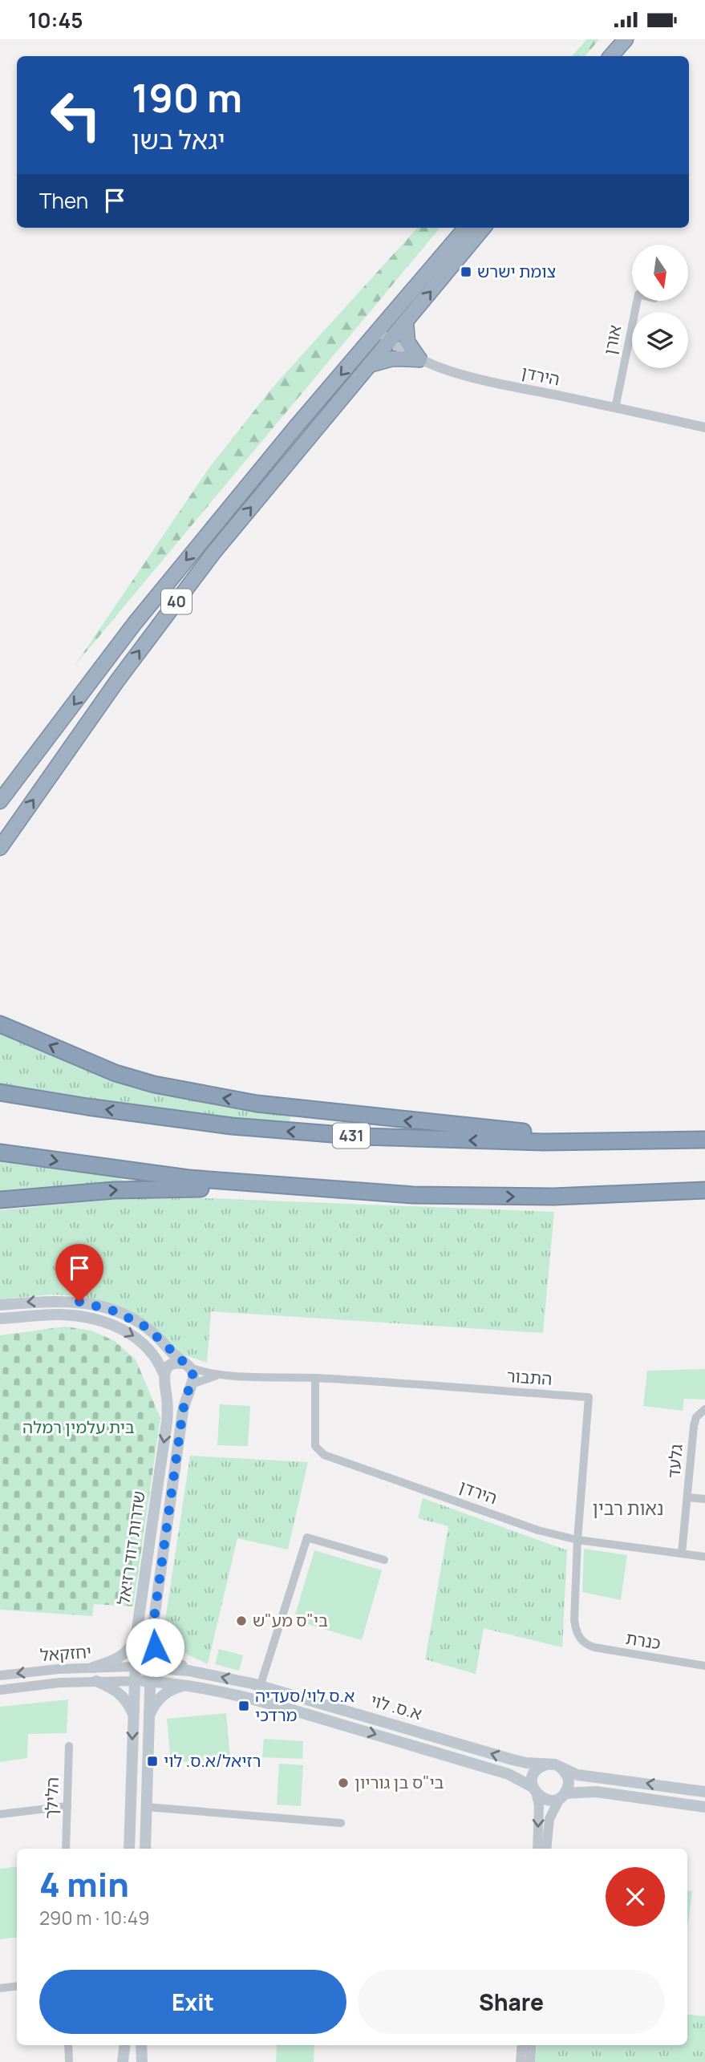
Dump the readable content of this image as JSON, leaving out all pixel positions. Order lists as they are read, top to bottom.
{
  "streets": {
    "highway": ["40", "431"],
    "main road": ["שדרות דוד רזיאל", "א.ס. לוי"],
    "street": [
      "אורן",
      "הירדן",
      "התבור",
      "גלעד",
      "כנרת",
      "יחזקאל",
      "הלילך"
    ]
  },
  "crossings": [
    ["אורן", "הירדן"],
    ["הירדן", "40"],
    ["הירדן", "התבור"],
    ["הירדן", "גלעד"],
    ["התבור", "שדרות דוד רזיאל"],
    ["התבור", "כנרת"],
    ["שדרות דוד רזיאל", "יחזקאל"],
    ["שדרות דוד רזיאל", "א.ס. לוי"],
    ["יחזקאל", "א.ס. לוי"]
  ],
  "districts": ["נאות רבין"],
  "parks": ["בית עלמין רמלה"],
  "places": {
    "transit": ["צומת ישרש", "א.ס לוי/סעדיה מרדכי", "רזיאל/א.ס. לוי"],
    "other": ["בי\"ס מע\"ש", "בי\"ס בן גוריון"]
  },
  "north": "bottom",
  "page": {
    "status": "10:45",
    "turn": ["190 m", "יגאל בשן"],
    "then": "Then",
    "heading": ["4 min", "290 m · 10:49"],
    "buttons": ["Exit", "Share"]
  }
}
